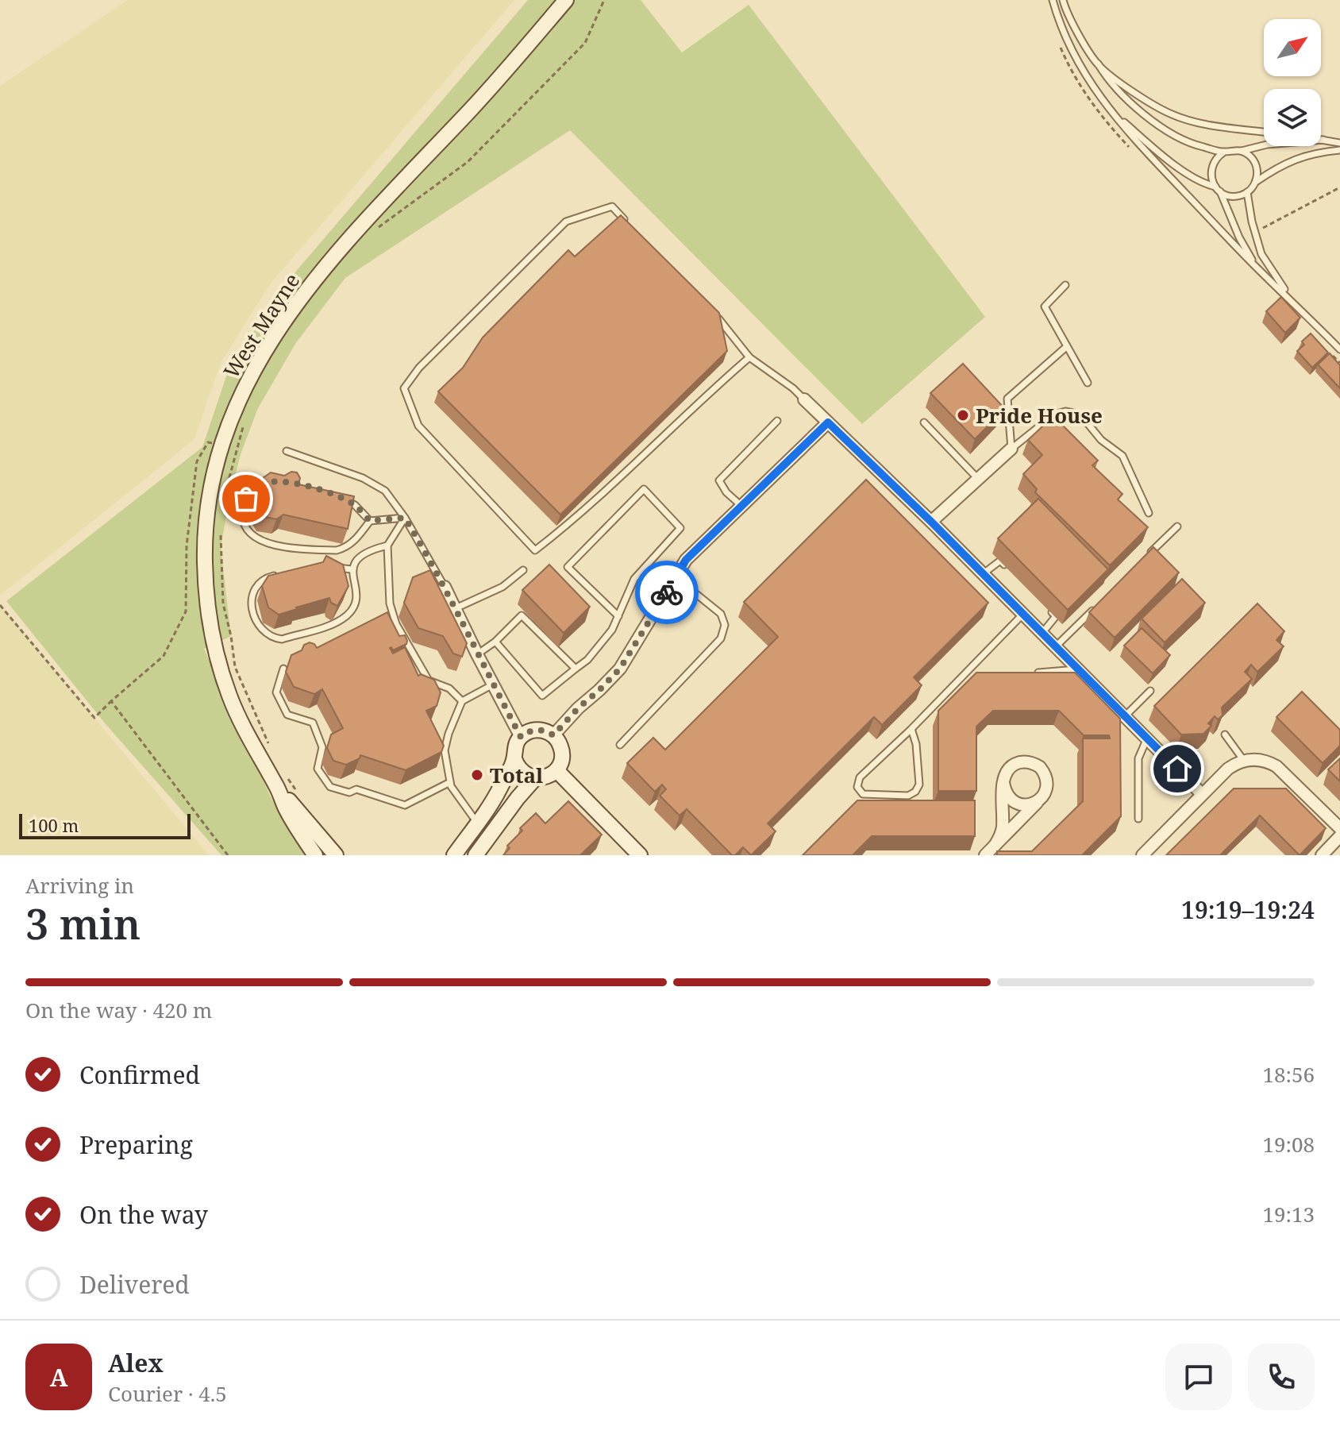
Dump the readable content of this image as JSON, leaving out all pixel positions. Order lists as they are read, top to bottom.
{
  "streets": {
    "main road": ["West Mayne"]
  },
  "places": ["Pride House", "Total"],
  "scale_bar": "100 m",
  "north": "top right",
  "page": {
    "scale": "100 m",
    "heading": ["3 min", "Arriving in", "19:19–19:24"],
    "panel": ["Alex", "Courier · 4.5"],
    "bar": "On the way · 420 m",
    "list": [
      ["Confirmed", "18:56"],
      ["Preparing", "19:08"],
      ["On the way", "19:13"],
      "Delivered"
    ],
    "round": "A"
  }
}
